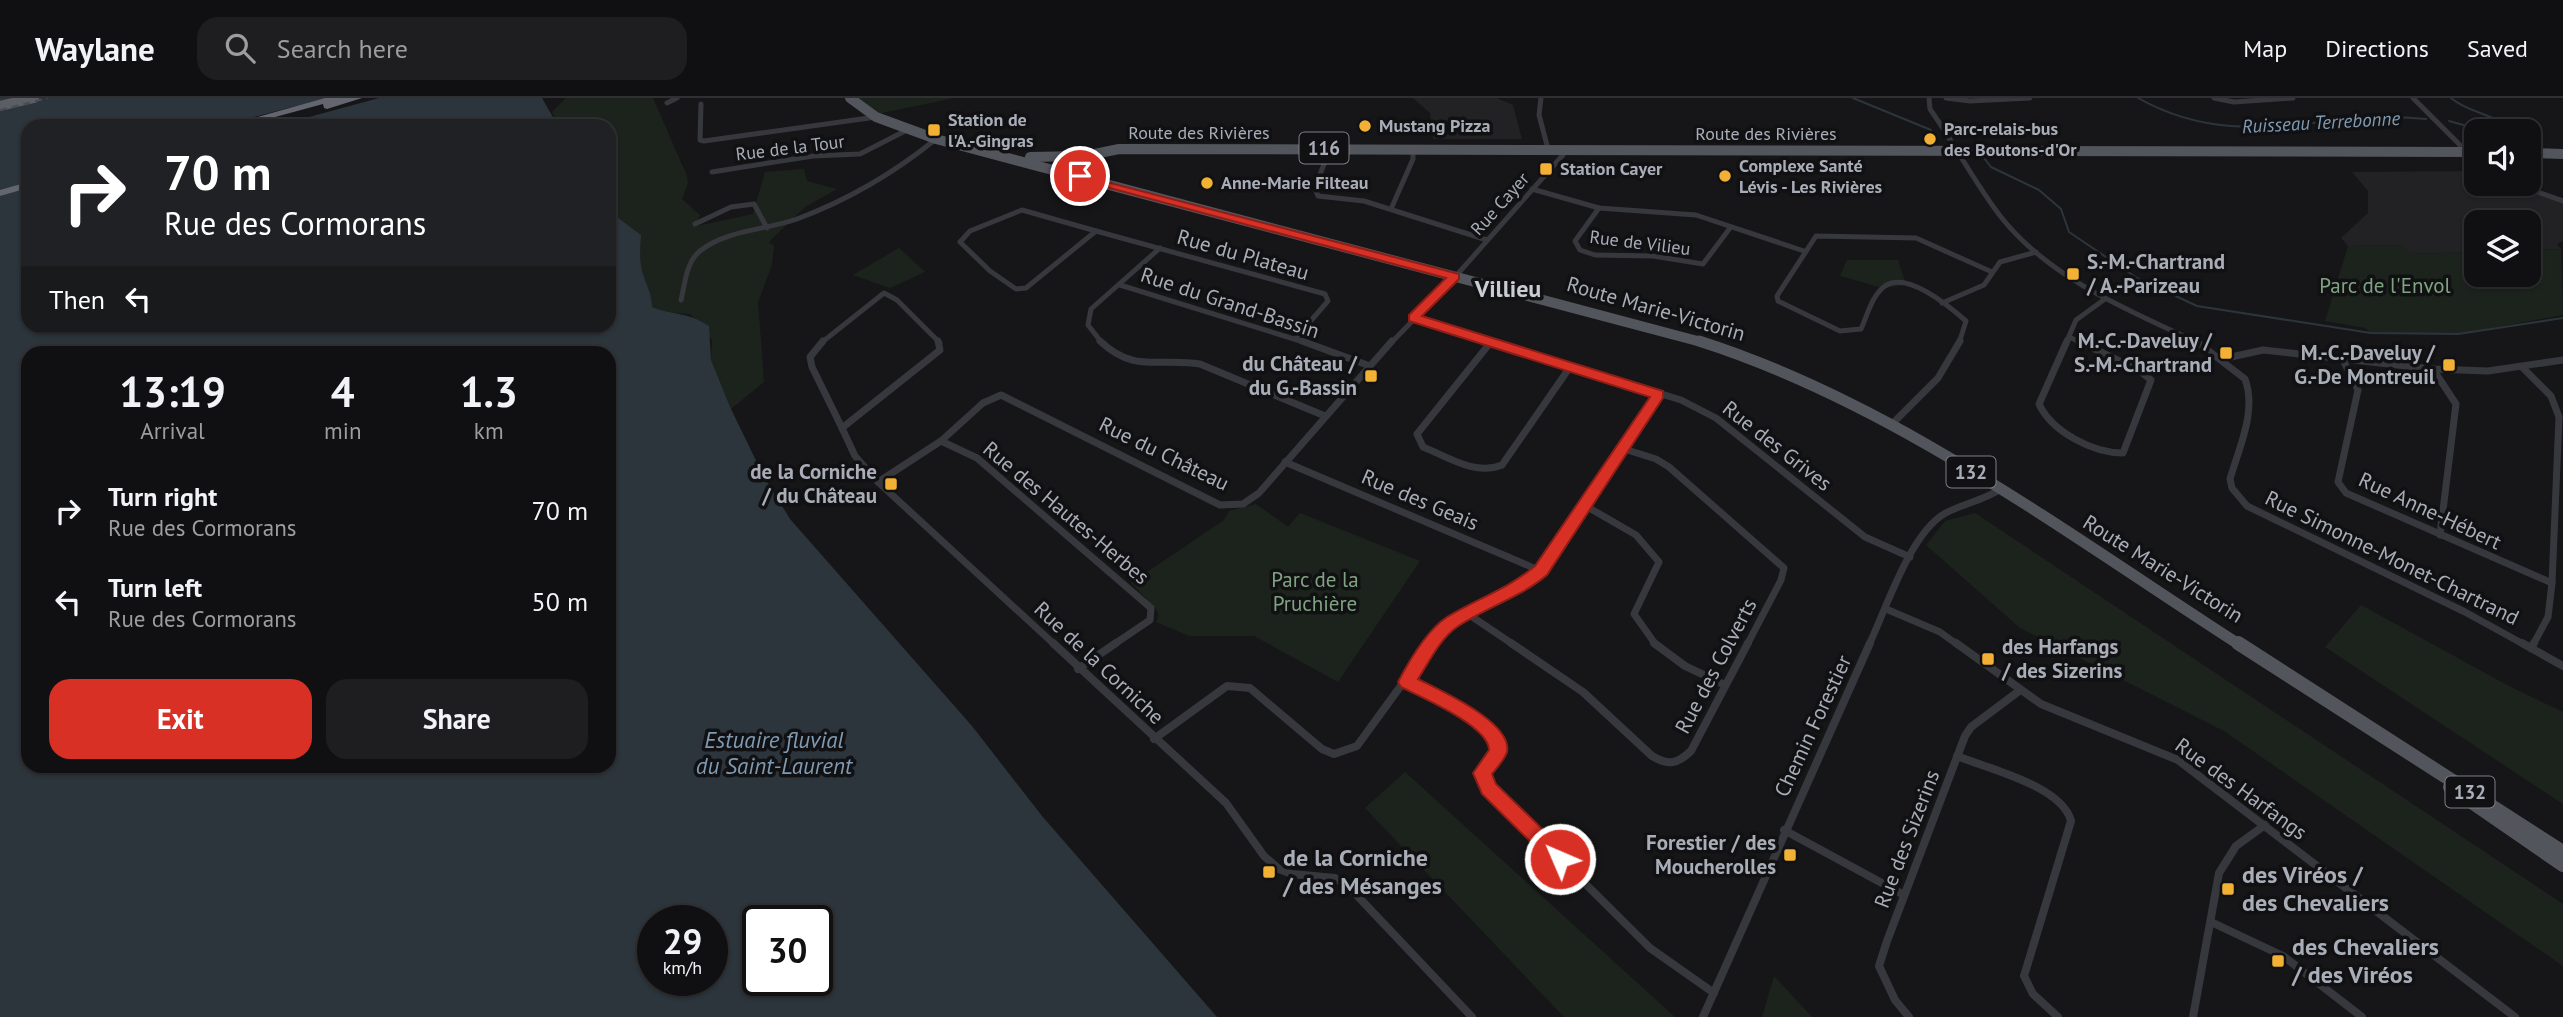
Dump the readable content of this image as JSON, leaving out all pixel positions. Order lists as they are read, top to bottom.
{
  "streets": {
    "main road": [
      "Route des Rivières",
      "116",
      "Route Marie-Victorin",
      "132"
    ],
    "street": [
      "Rue de la Tour",
      "Rue Cayer",
      "Rue de Vilieu",
      "Rue du Plateau",
      "Rue du Grand-Bassin",
      "Rue des Grives",
      "Rue du Château",
      "Rue des Geais",
      "Rue Anne-Hébert",
      "Rue des Hautes-Herbes",
      "Rue Simonne-Monet-Chartrand",
      "Rue de la Corniche",
      "Rue des Colverts",
      "Chemin Forestier",
      "Rue des Harfangs",
      "Rue des Sizerins"
    ]
  },
  "crossings": [
    ["Route des Rivières", "Rue Cayer"],
    ["Route des Rivières", "Route Marie-Victorin"],
    ["Route des Rivières", "Rue Simonne-Monet-Chartrand"],
    ["Rue de la Tour", "Route Marie-Victorin"],
    ["Rue Cayer", "Route Marie-Victorin"],
    ["Rue Cayer", "Rue du Château"],
    ["Rue du Plateau", "Rue du Grand-Bassin"],
    ["Rue du Grand-Bassin", "Rue du Château"],
    ["Route Marie-Victorin", "Rue du Château"],
    ["Route Marie-Victorin", "Chemin Forestier"],
    ["Rue des Grives", "Rue du Château"],
    ["Rue des Grives", "Chemin Forestier"],
    ["Rue du Château", "Rue des Geais"],
    ["Rue du Château", "Rue des Hautes-Herbes"],
    ["Rue du Château", "Rue de la Corniche"],
    ["Rue des Hautes-Herbes", "Rue de la Corniche"],
    ["Chemin Forestier", "Rue des Harfangs"],
    ["Rue des Harfangs", "Rue des Sizerins"]
  ],
  "districts": ["Villieu"],
  "water": ["Ruisseau Terrebonne", "Estuaire fluvial du Saint-Laurent"],
  "parks": ["Parc de l'Envol", "Parc de la Pruchière"],
  "places": {
    "other": [
      "Mustang Pizza",
      "Parc-relais-bus des Boutons-d'Or",
      "Complexe Santé Lévis - Les Rivières",
      "Anne-Marie Filteau"
    ],
    "transit": [
      "Station de l'A.-Gingras",
      "Station Cayer",
      "S.-M.-Chartrand / A.-Parizeau",
      "M.-C.-Daveluy / S.-M.-Chartrand",
      "M.-C.-Daveluy / G.-De Montreuil",
      "du Château / du G.-Bassin",
      "de la Corniche / du Château",
      "des Harfangs / des Sizerins",
      "Forestier / des Moucherolles",
      "de la Corniche / des Mésanges",
      "des Viréos / des Chevaliers",
      "des Chevaliers / des Viréos"
    ]
  },
  "page": {
    "header": "Waylane",
    "search": "Search here",
    "nav": ["Map", "Directions", "Saved"],
    "turn": ["70 m", "Rue des Cormorans"],
    "then": "Then",
    "eta": [
      "13:19",
      "Arrival",
      "4",
      "min",
      "1.3",
      "km"
    ],
    "list": [
      {
        "name": "Turn right",
        "note": "Rue des Cormorans",
        "value": "70 m"
      },
      {
        "name": "Turn left",
        "note": "Rue des Cormorans",
        "value": "50 m"
      }
    ],
    "buttons": ["Exit", "Share"],
    "speed": "29 km/h",
    "limit": "30"
  }
}
